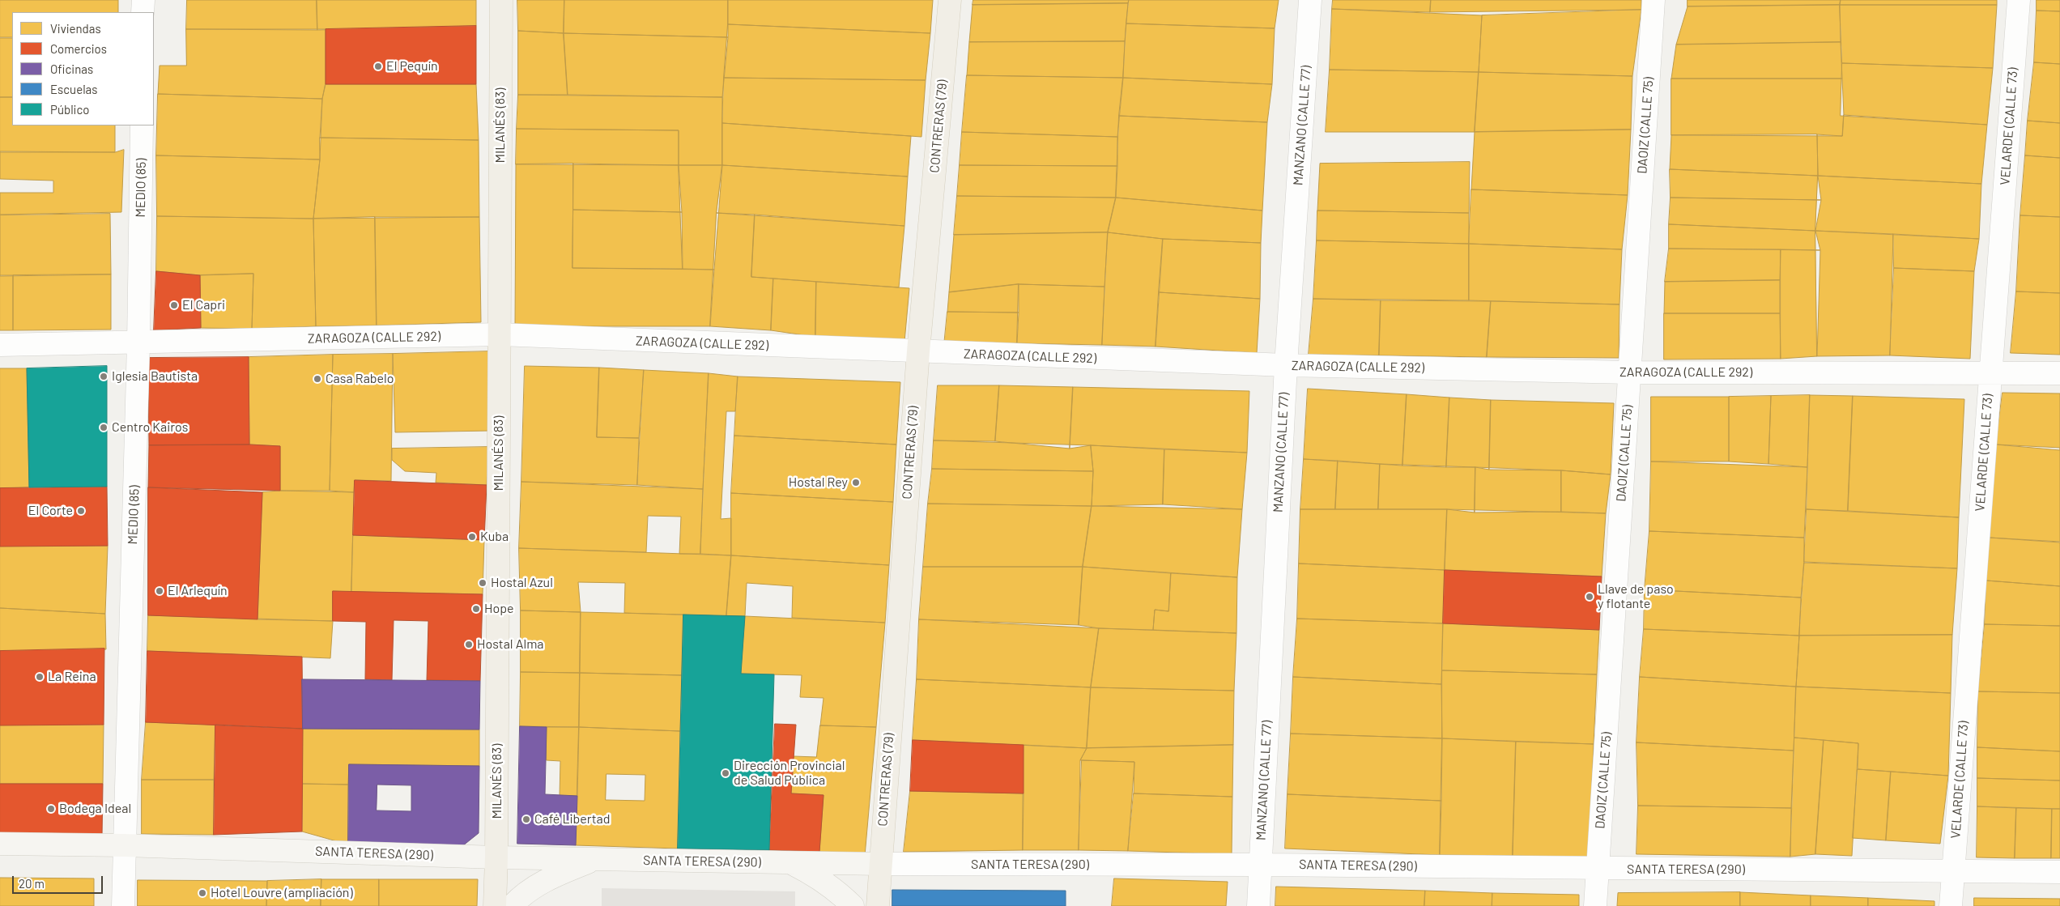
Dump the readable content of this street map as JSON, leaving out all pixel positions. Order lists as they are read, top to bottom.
{
  "streets": {
    "main road": ["MILANÉS (83)", "CONTRERAS (79)"],
    "street": [
      "MANZANO (CALLE 77)",
      "DAOIZ (CALLE 75)",
      "VELARDE (CALLE 73)",
      "MEDIO (85)",
      "ZARAGOZA (CALLE 292)",
      "SANTA TERESA (290)"
    ]
  },
  "crossings": [
    ["MILANÉS (83)", "ZARAGOZA (CALLE 292)"],
    ["MILANÉS (83)", "SANTA TERESA (290)"],
    ["MANZANO (CALLE 77)", "ZARAGOZA (CALLE 292)"],
    ["MANZANO (CALLE 77)", "SANTA TERESA (290)"],
    ["DAOIZ (CALLE 75)", "ZARAGOZA (CALLE 292)"],
    ["DAOIZ (CALLE 75)", "SANTA TERESA (290)"],
    ["CONTRERAS (79)", "ZARAGOZA (CALLE 292)"],
    ["CONTRERAS (79)", "SANTA TERESA (290)"],
    ["VELARDE (CALLE 73)", "ZARAGOZA (CALLE 292)"],
    ["VELARDE (CALLE 73)", "SANTA TERESA (290)"],
    ["MEDIO (85)", "ZARAGOZA (CALLE 292)"],
    ["MEDIO (85)", "SANTA TERESA (290)"]
  ],
  "places": [
    "El Pequín",
    "El Capri",
    "Iglesia Bautista",
    "Casa Rabelo",
    "Centro Kairos",
    "Hostal Rey",
    "El Corte",
    "Kuba",
    "Hostal Azul",
    "El Arlequín",
    "Llave de paso y flotante",
    "Hope",
    "Hostal Alma",
    "La Reina",
    "Dirección Provincial de Salud Pública",
    "Bodega Ideal",
    "Café Libertad",
    "Hotel Louvre (ampliación)"
  ],
  "legend": [
    "Viviendas",
    "Comercios",
    "Oficinas",
    "Escuelas",
    "Público"
  ],
  "scale_bar": "20 m"
}
